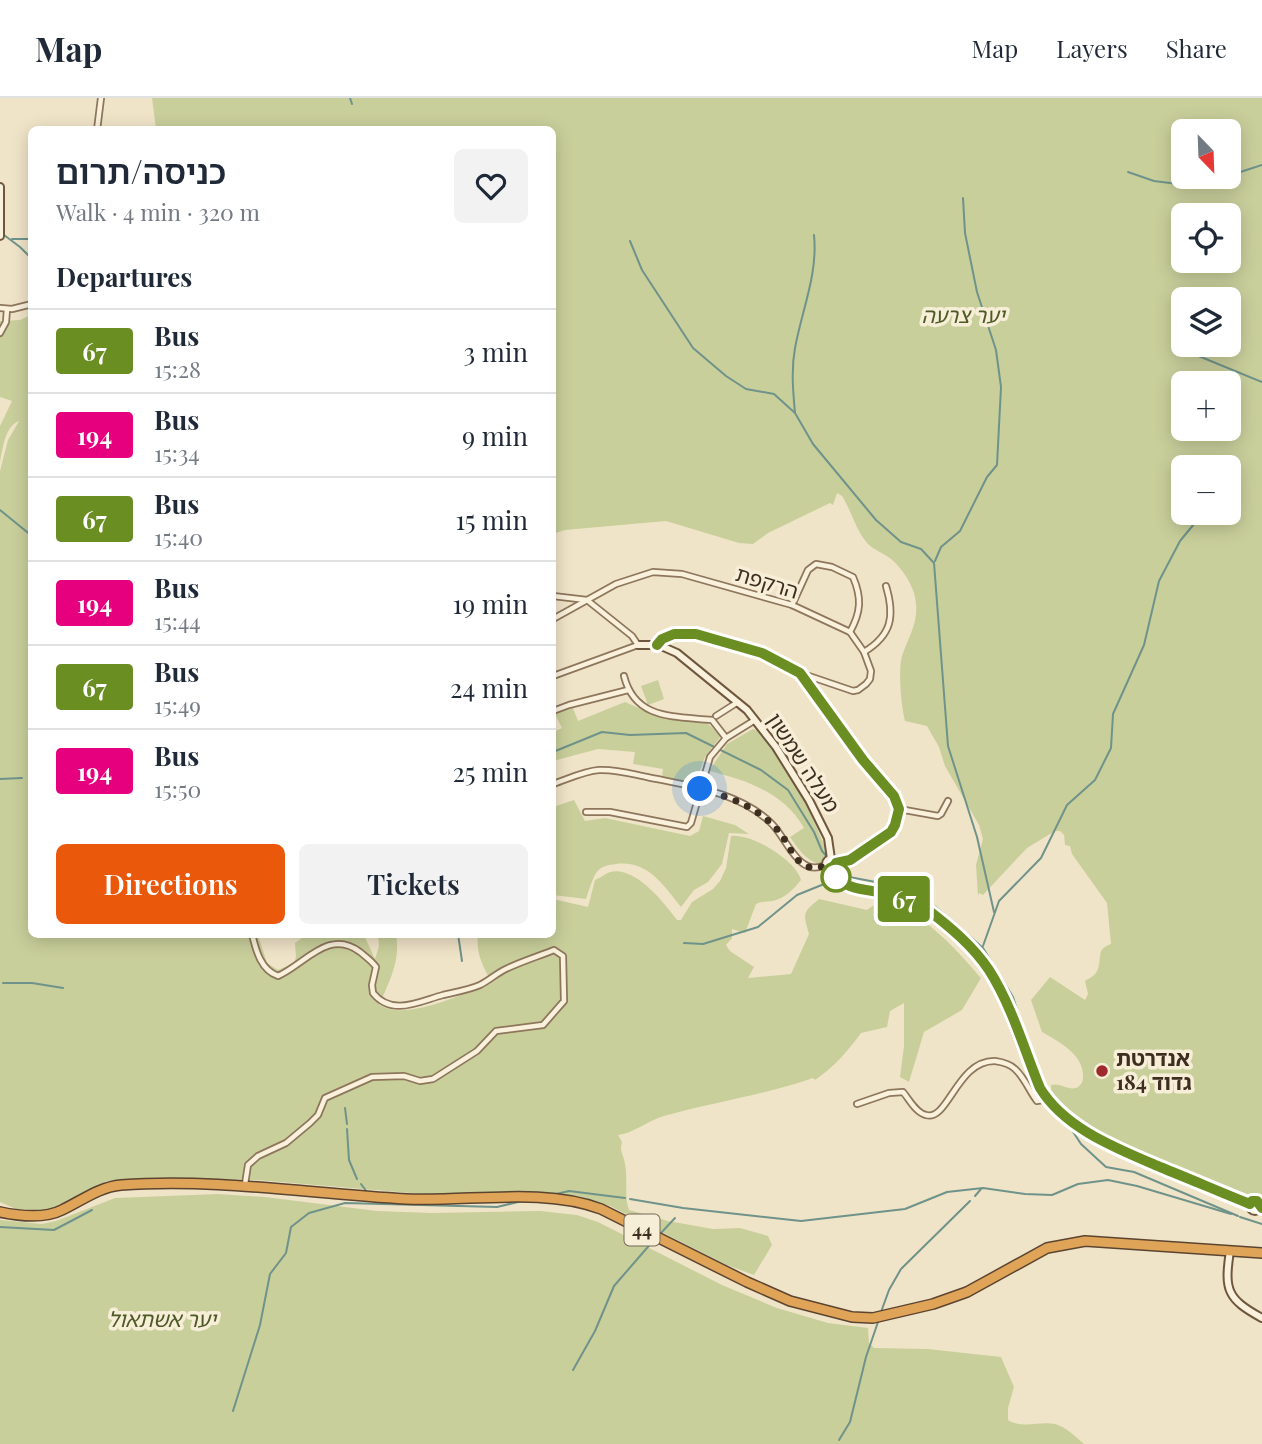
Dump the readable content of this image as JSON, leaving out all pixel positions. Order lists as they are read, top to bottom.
{
  "streets": {
    "highway": ["44"],
    "main road": ["מעלה שמשון"],
    "street": ["הרקפת"]
  },
  "parks": ["יער צרעה", "יער אשתאול"],
  "places": ["אנדרטת גדוד 184"],
  "lines": ["bus line 67"],
  "north": "bottom right",
  "page": {
    "header": "Map",
    "nav": ["Map", "Layers", "Share"],
    "on_map": "67",
    "map_buttons": ["+", "−"],
    "heading": [
      ["כניסה/תרום", "Walk · 4 min · 320 m"],
      "Departures"
    ],
    "list": [
      {
        "mark": "67",
        "name": "Bus",
        "note": "15:28",
        "value": "3 min"
      },
      {
        "mark": "194",
        "name": "Bus",
        "note": "15:34",
        "value": "9 min"
      },
      {
        "mark": "67",
        "name": "Bus",
        "note": "15:40",
        "value": "15 min"
      },
      {
        "mark": "194",
        "name": "Bus",
        "note": "15:44",
        "value": "19 min"
      },
      {
        "mark": "67",
        "name": "Bus",
        "note": "15:49",
        "value": "24 min"
      },
      {
        "mark": "194",
        "name": "Bus",
        "note": "15:50",
        "value": "25 min"
      }
    ],
    "buttons": ["Directions", "Tickets"]
  }
}
